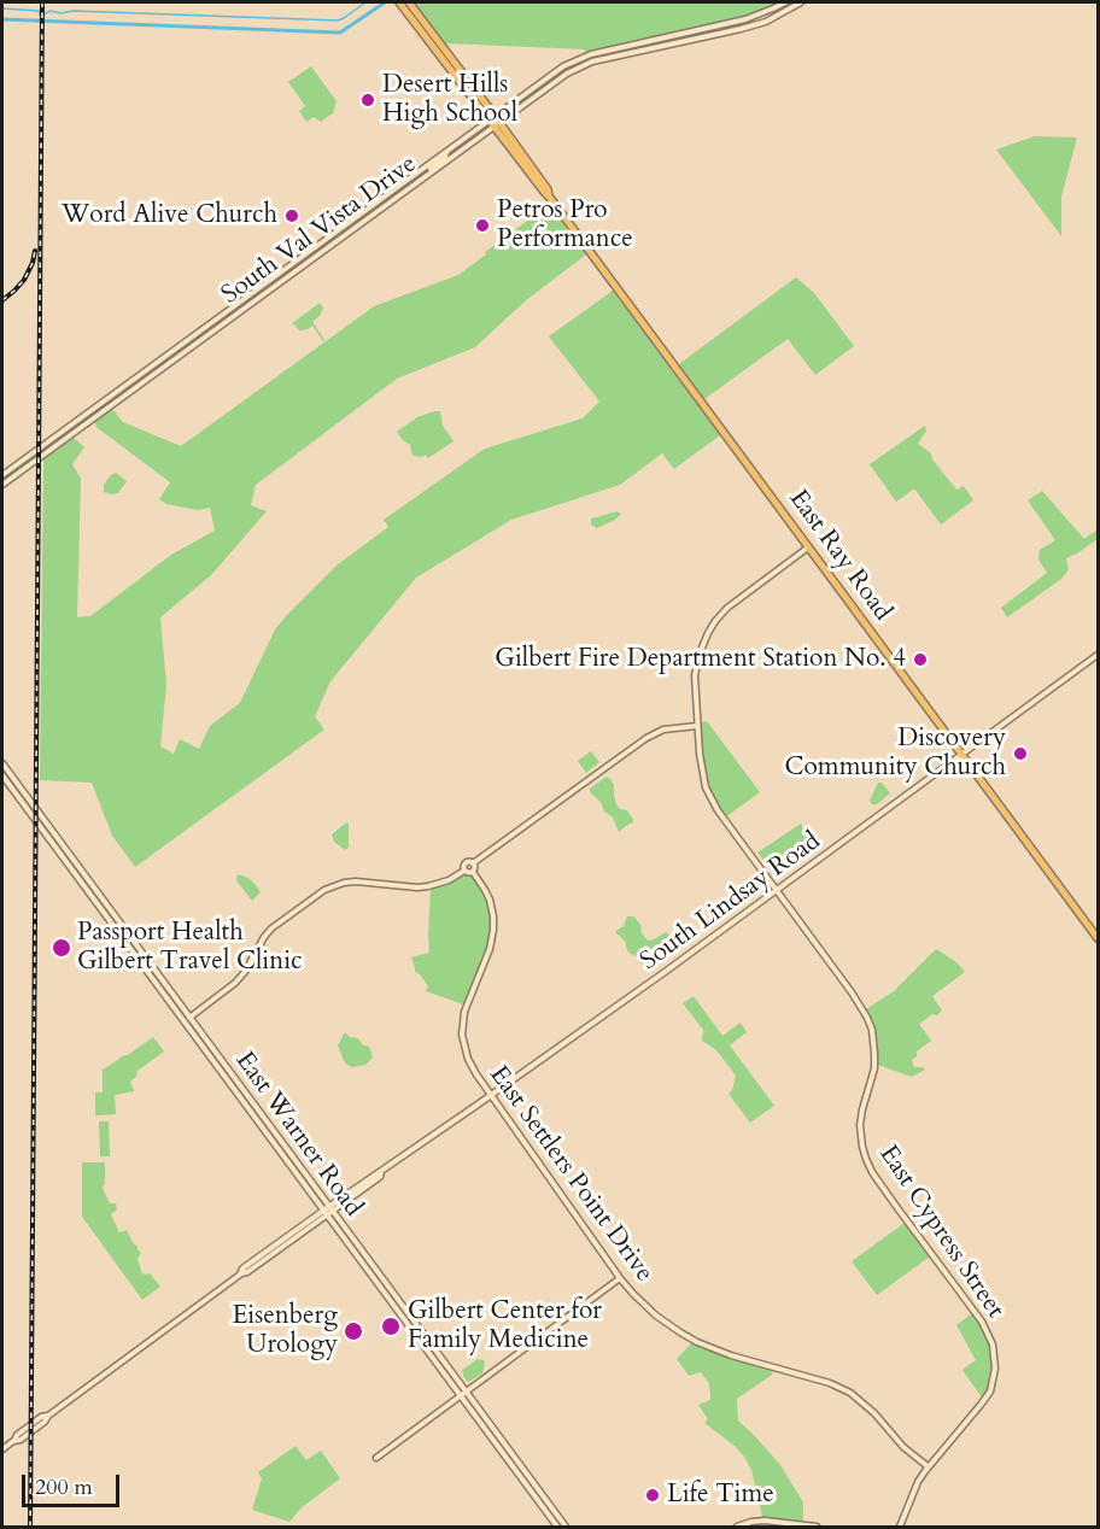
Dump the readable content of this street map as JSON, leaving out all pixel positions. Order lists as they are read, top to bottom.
{
  "streets": {
    "main road": [
      "South Val Vista Drive",
      "East Ray Road",
      "South Lindsay Road",
      "East Warner Road",
      "East Settlers Point Drive",
      "East Cypress Street"
    ]
  },
  "crossings": [
    ["South Val Vista Drive", "East Ray Road"],
    ["East Ray Road", "South Lindsay Road"],
    ["East Ray Road", "East Cypress Street"],
    ["South Lindsay Road", "East Warner Road"],
    ["South Lindsay Road", "East Settlers Point Drive"],
    ["South Lindsay Road", "East Cypress Street"],
    ["East Settlers Point Drive", "East Cypress Street"]
  ],
  "places": [
    "Desert Hills High School",
    "Word Alive Church",
    "Petros Pro Performance",
    "Gilbert Fire Department Station No. 4",
    "Discovery Community Church",
    "Passport Health Gilbert Travel Clinic",
    "Gilbert Center for Family Medicine",
    "Eisenberg Urology",
    "Life Time"
  ],
  "scale_bar": "200 m"
}
